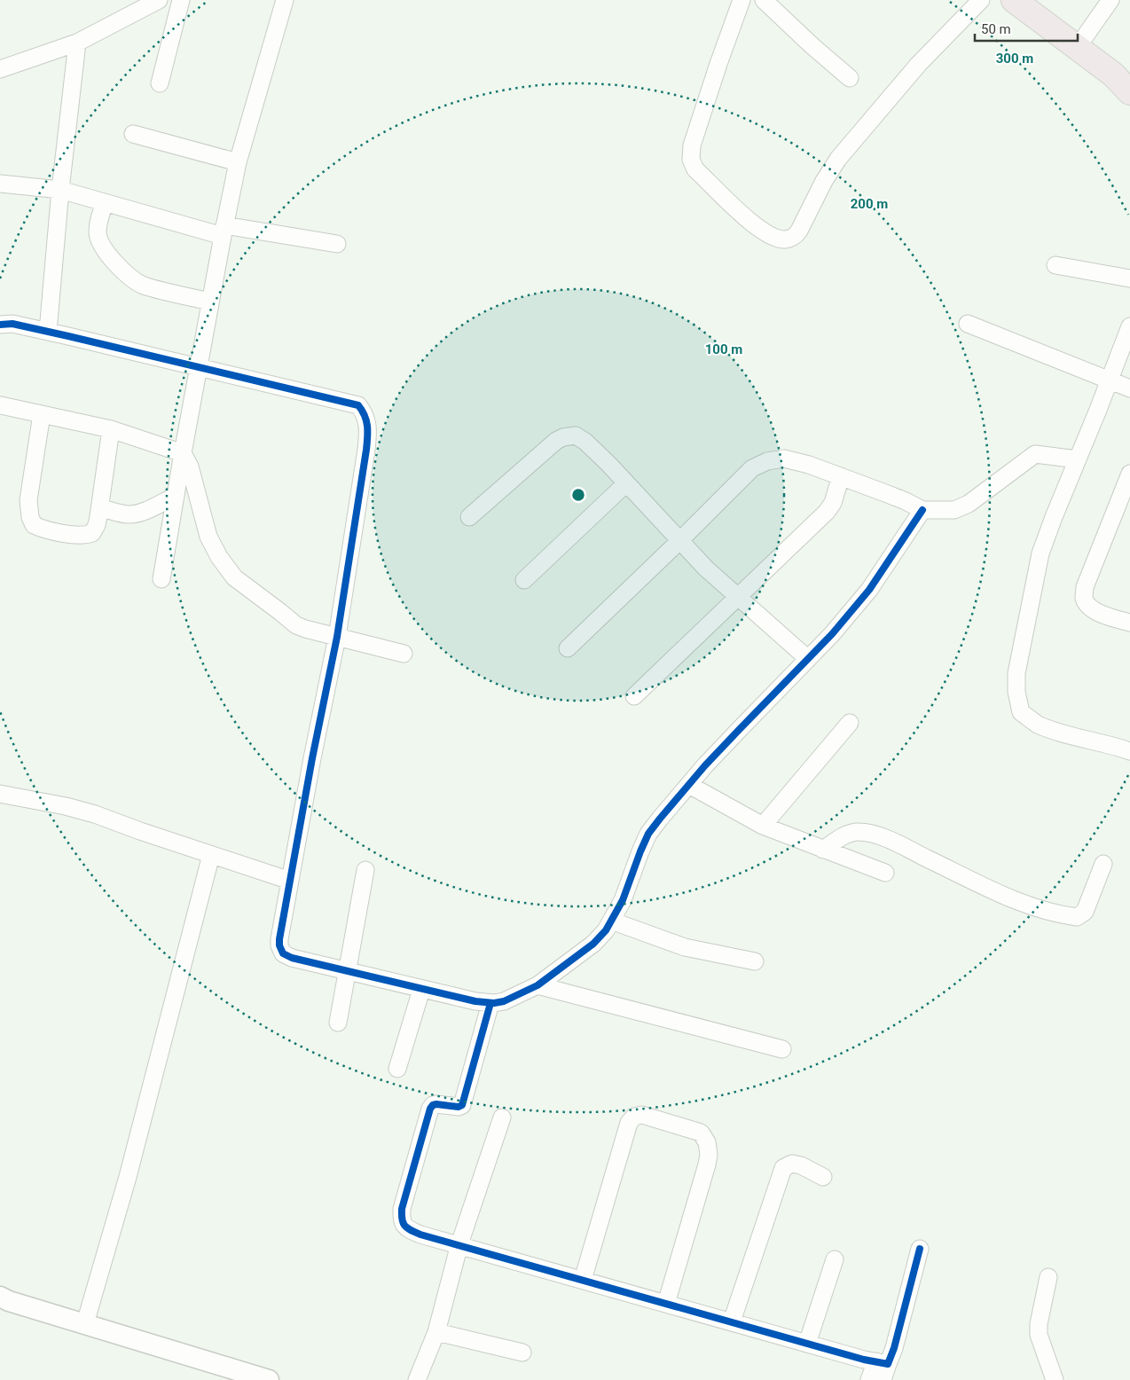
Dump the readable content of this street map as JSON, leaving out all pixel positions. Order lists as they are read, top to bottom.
{
  "scale_bar": "50 m",
  "rings": ["300 m", "200 m", "100 m"]
}
